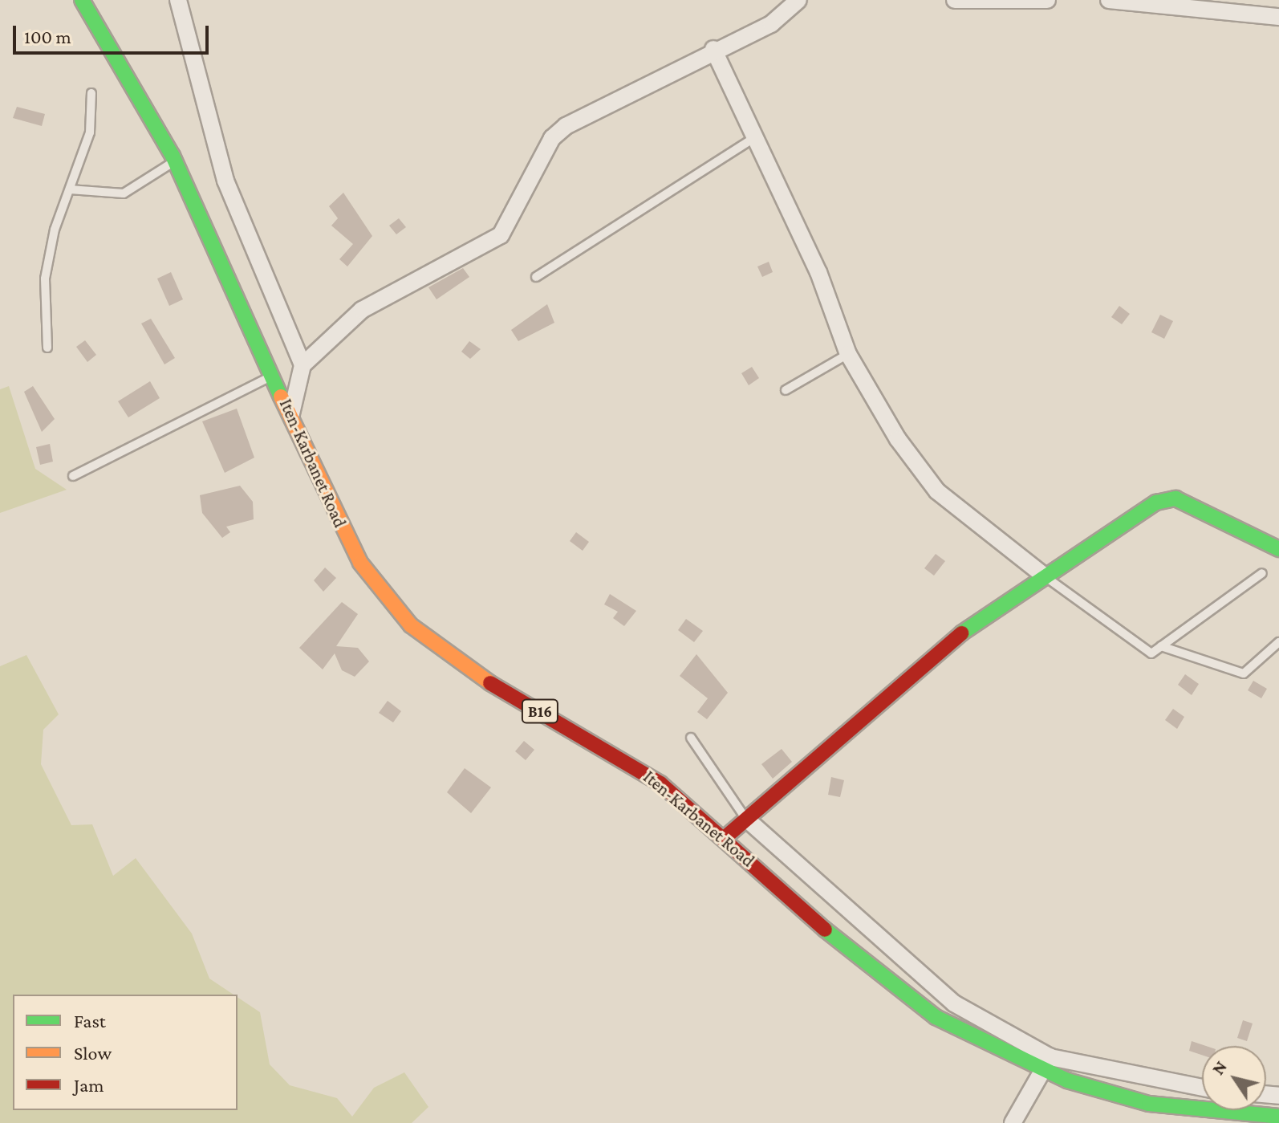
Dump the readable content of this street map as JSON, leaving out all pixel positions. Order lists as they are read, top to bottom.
{
  "streets": {
    "main road": ["Iten-Karbanet Road", "B16"]
  },
  "legend": ["Fast", "Slow", "Jam"],
  "scale_bar": "100 m",
  "north": "top left"
}
